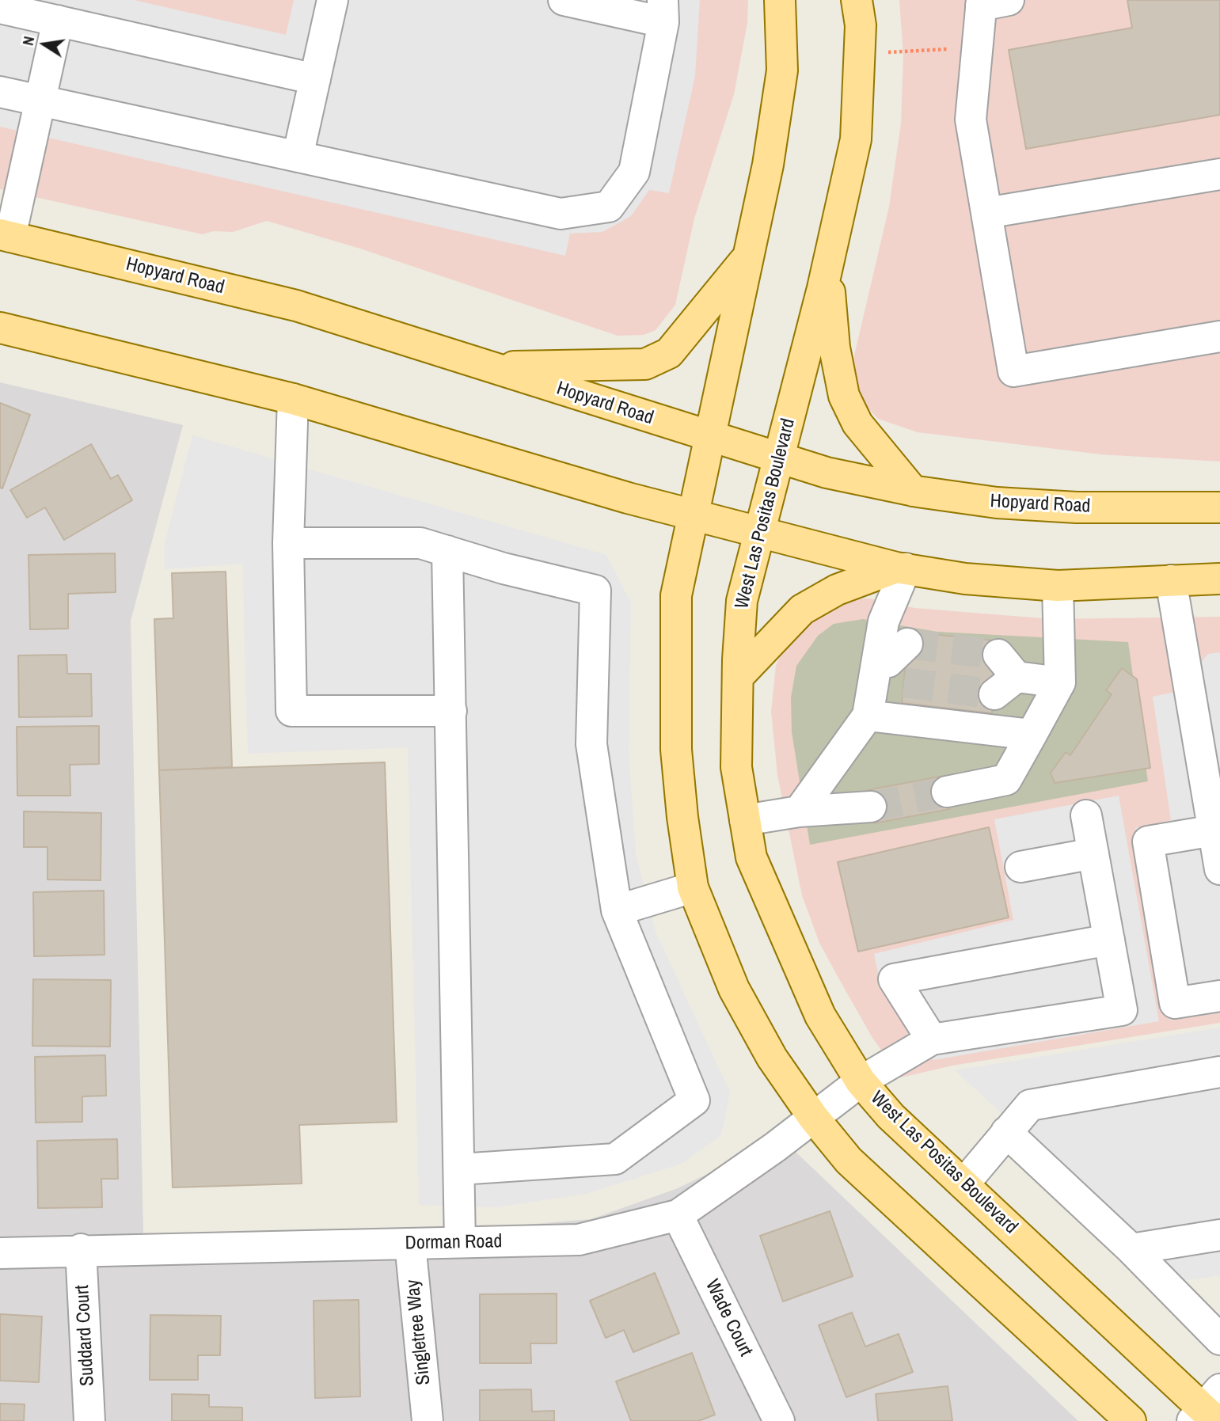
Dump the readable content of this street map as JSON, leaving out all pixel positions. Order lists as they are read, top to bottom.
{
  "streets": {
    "main road": ["Hopyard Road", "West Las Positas Boulevard"],
    "street": [
      "Dorman Road",
      "Wade Court",
      "Singletree Way",
      "Suddard Court"
    ]
  },
  "crossings": [
    ["Hopyard Road", "West Las Positas Boulevard"],
    ["West Las Positas Boulevard", "Dorman Road"],
    ["Dorman Road", "Wade Court"],
    ["Dorman Road", "Singletree Way"],
    ["Dorman Road", "Suddard Court"]
  ],
  "north": "left"
}
